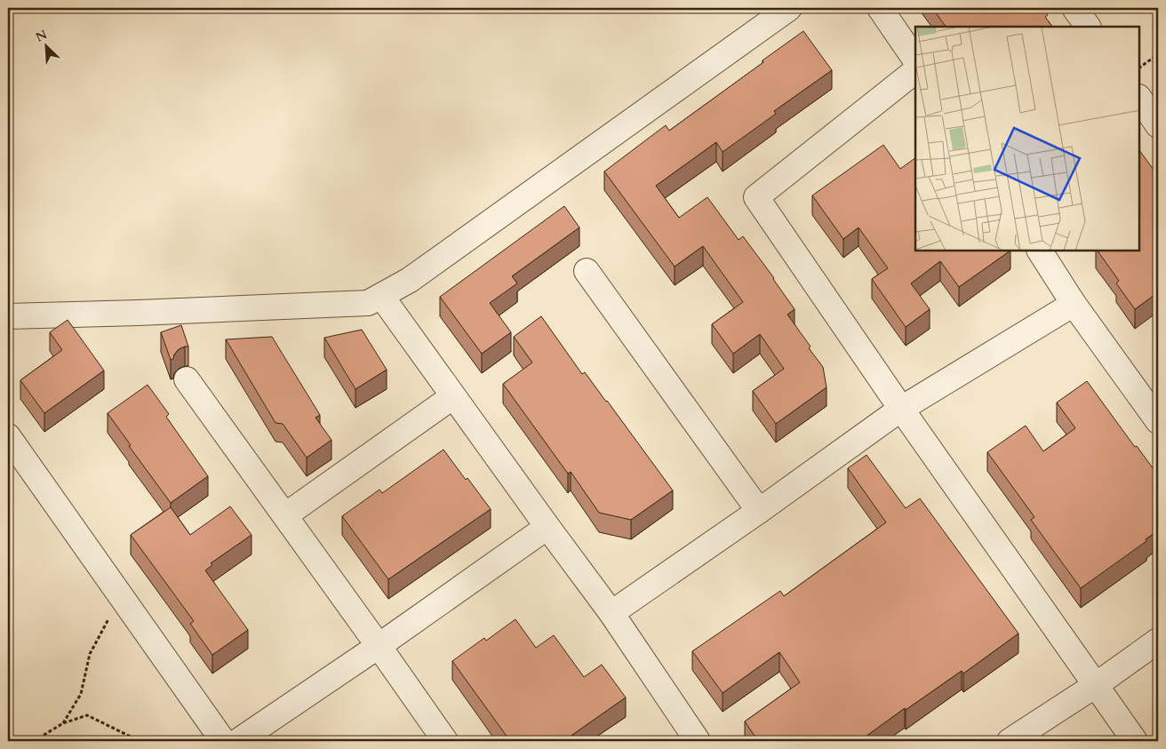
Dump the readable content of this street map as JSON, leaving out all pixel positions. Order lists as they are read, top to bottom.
{
  "north": "top left"
}
